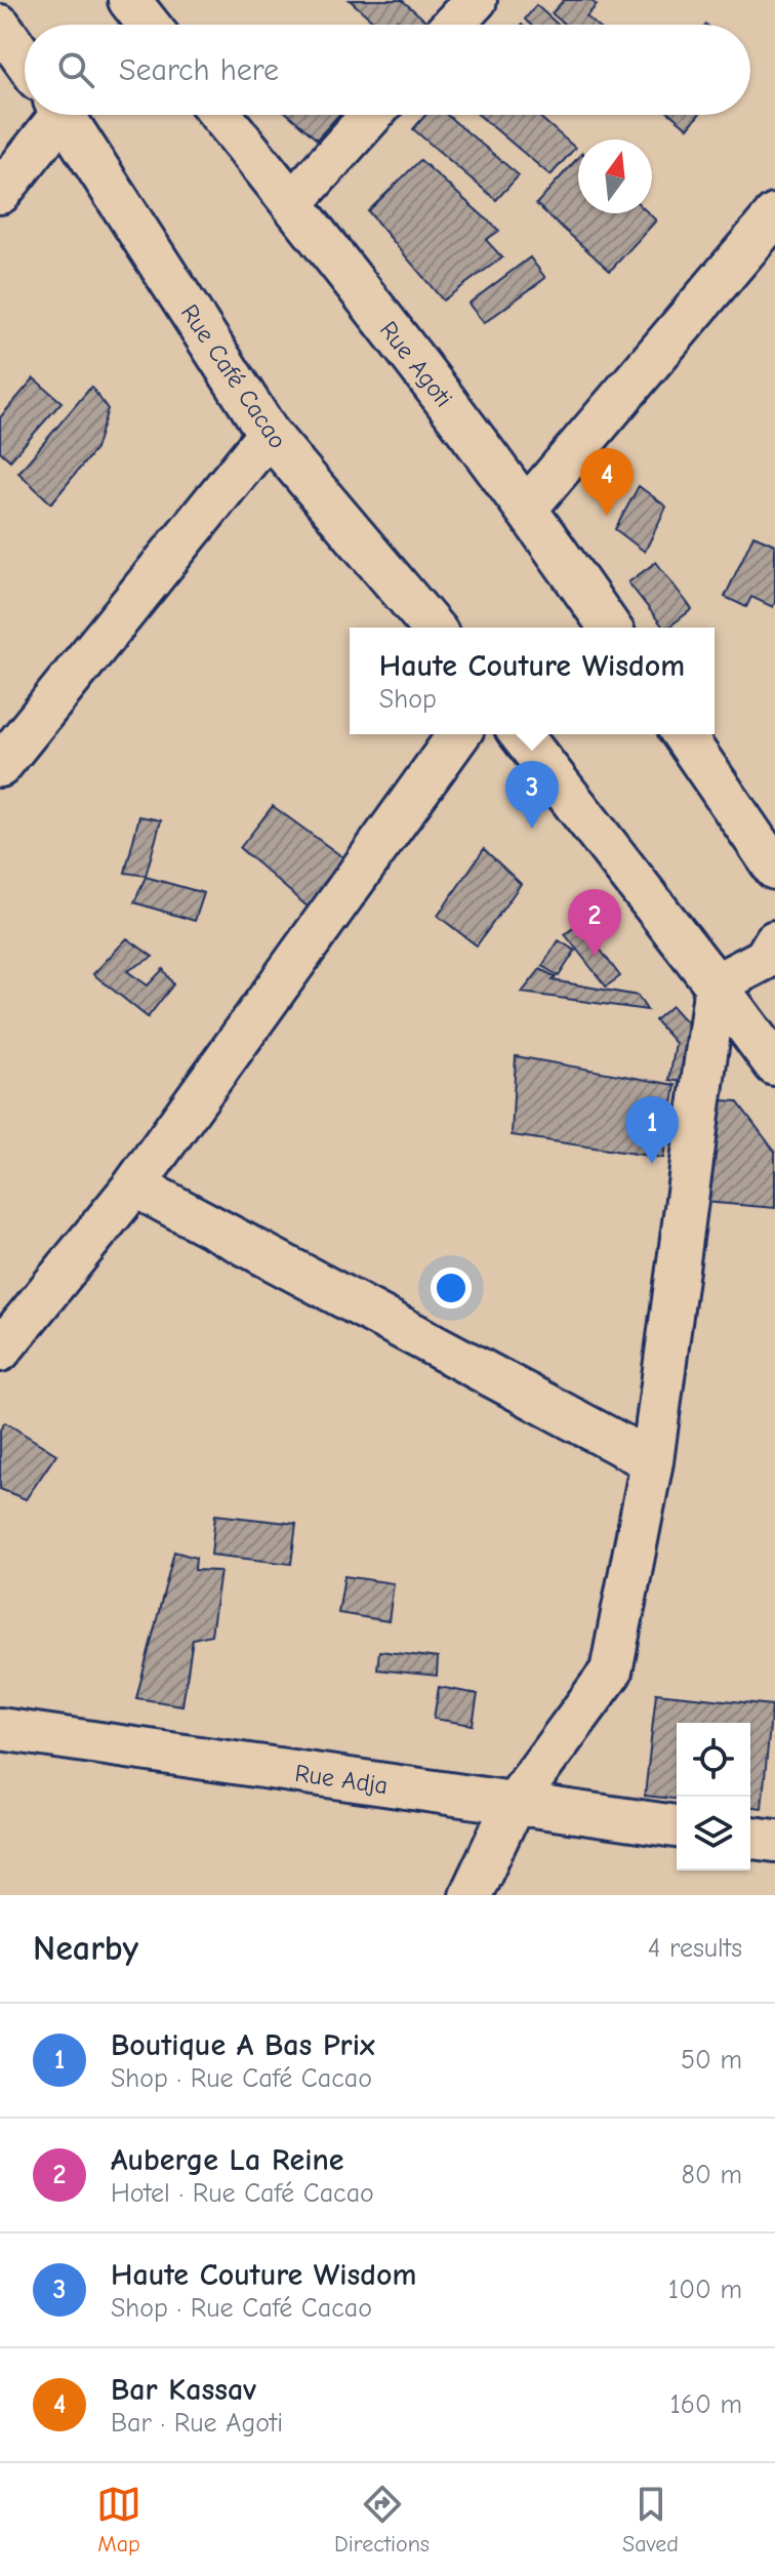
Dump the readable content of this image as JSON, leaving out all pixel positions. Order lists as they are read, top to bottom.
{
  "streets": {
    "street": ["Rue Agoti", "Rue Café Cacao", "Rue Adja"]
  },
  "north": "top",
  "page": {
    "search": "Search here",
    "pins": [
      "4",
      "3",
      "2",
      "1"
    ],
    "popup": ["Haute Couture Wisdom", "Shop"],
    "heading": ["Nearby", "4 results"],
    "list": [
      {
        "mark": "1",
        "name": "Boutique A Bas Prix",
        "note": "Shop · Rue Café Cacao",
        "value": "50 m"
      },
      {
        "mark": "2",
        "name": "Auberge La Reine",
        "note": "Hotel · Rue Café Cacao",
        "value": "80 m"
      },
      {
        "mark": "3",
        "name": "Haute Couture Wisdom",
        "note": "Shop · Rue Café Cacao",
        "value": "100 m"
      },
      {
        "mark": "4",
        "name": "Bar Kassav",
        "note": "Bar · Rue Agoti",
        "value": "160 m"
      }
    ],
    "nav": ["Map", "Directions", "Saved"]
  }
}
